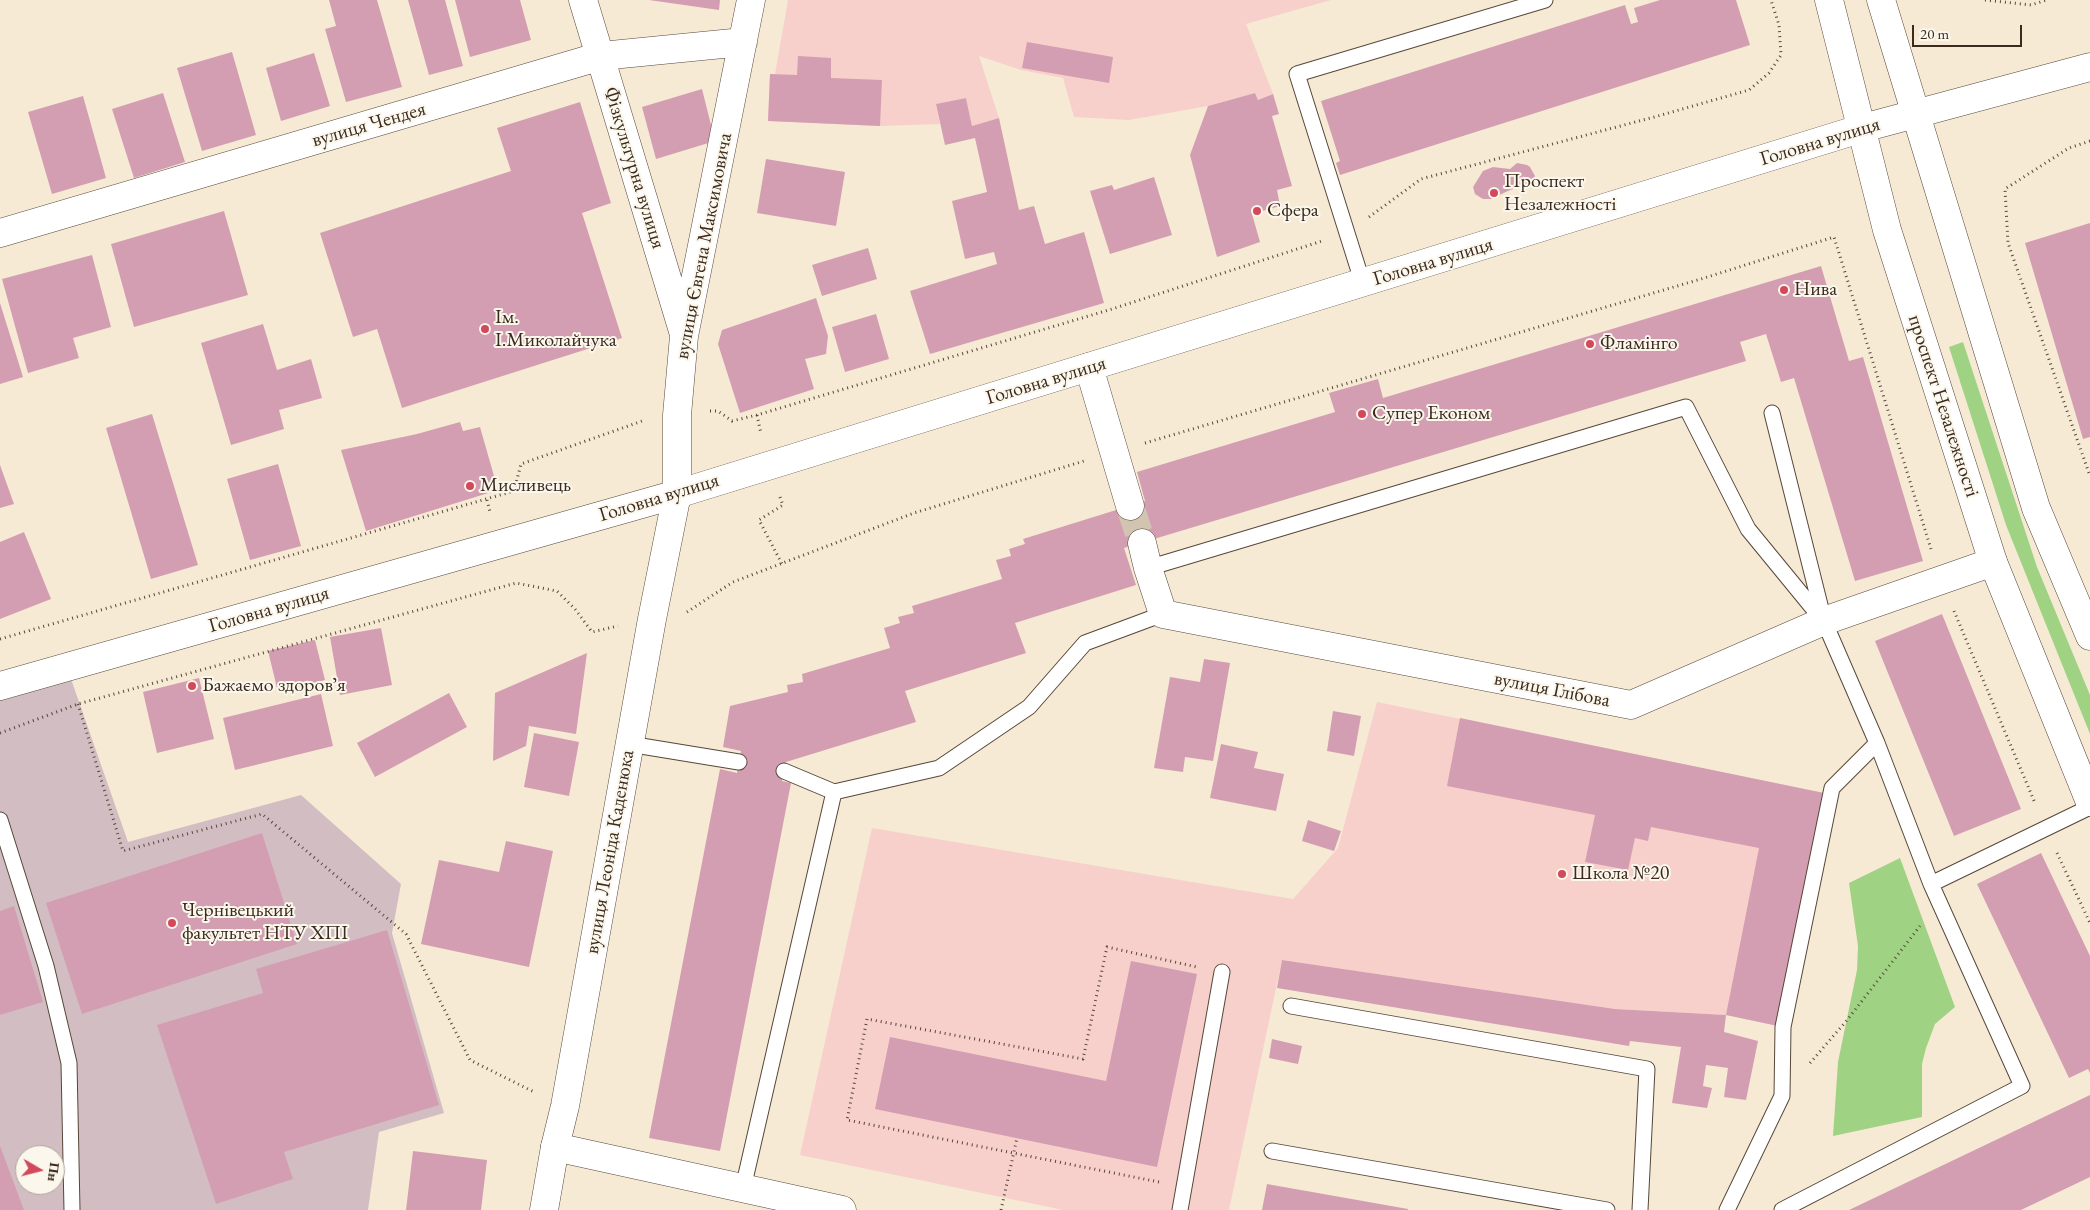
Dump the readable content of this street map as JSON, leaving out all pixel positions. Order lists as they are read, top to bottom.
{
  "streets": {
    "street": [
      "вулиця Чендея",
      "Головна вулиця",
      "Фізкультурна вулиця",
      "вулиця Євгена Максимовича",
      "проспект Незалежності",
      "вулиця Глібова",
      "вулиця Леоніда Каденюка"
    ]
  },
  "crossings": [
    ["вулиця Чендея", "Фізкультурна вулиця"],
    ["вулиця Чендея", "вулиця Євгена Максимовича"],
    ["Головна вулиця", "вулиця Євгена Максимовича"],
    ["Головна вулиця", "проспект Незалежності"],
    ["Головна вулиця", "вулиця Леоніда Каденюка"],
    ["Фізкультурна вулиця", "вулиця Євгена Максимовича"],
    ["вулиця Євгена Максимовича", "вулиця Леоніда Каденюка"],
    ["проспект Незалежності", "вулиця Глібова"]
  ],
  "places": [
    "Проспект Незалежності",
    "Сфера",
    "Нива",
    "Ім. І.Миколайчука",
    "Фламінго",
    "Супер Економ",
    "Мисливець",
    "Бажаємо здоровʼя",
    "Школа №20",
    "Чернівецький факультет НТУ ХПІ"
  ],
  "scale_bar": "20 m",
  "north": "right"
}
